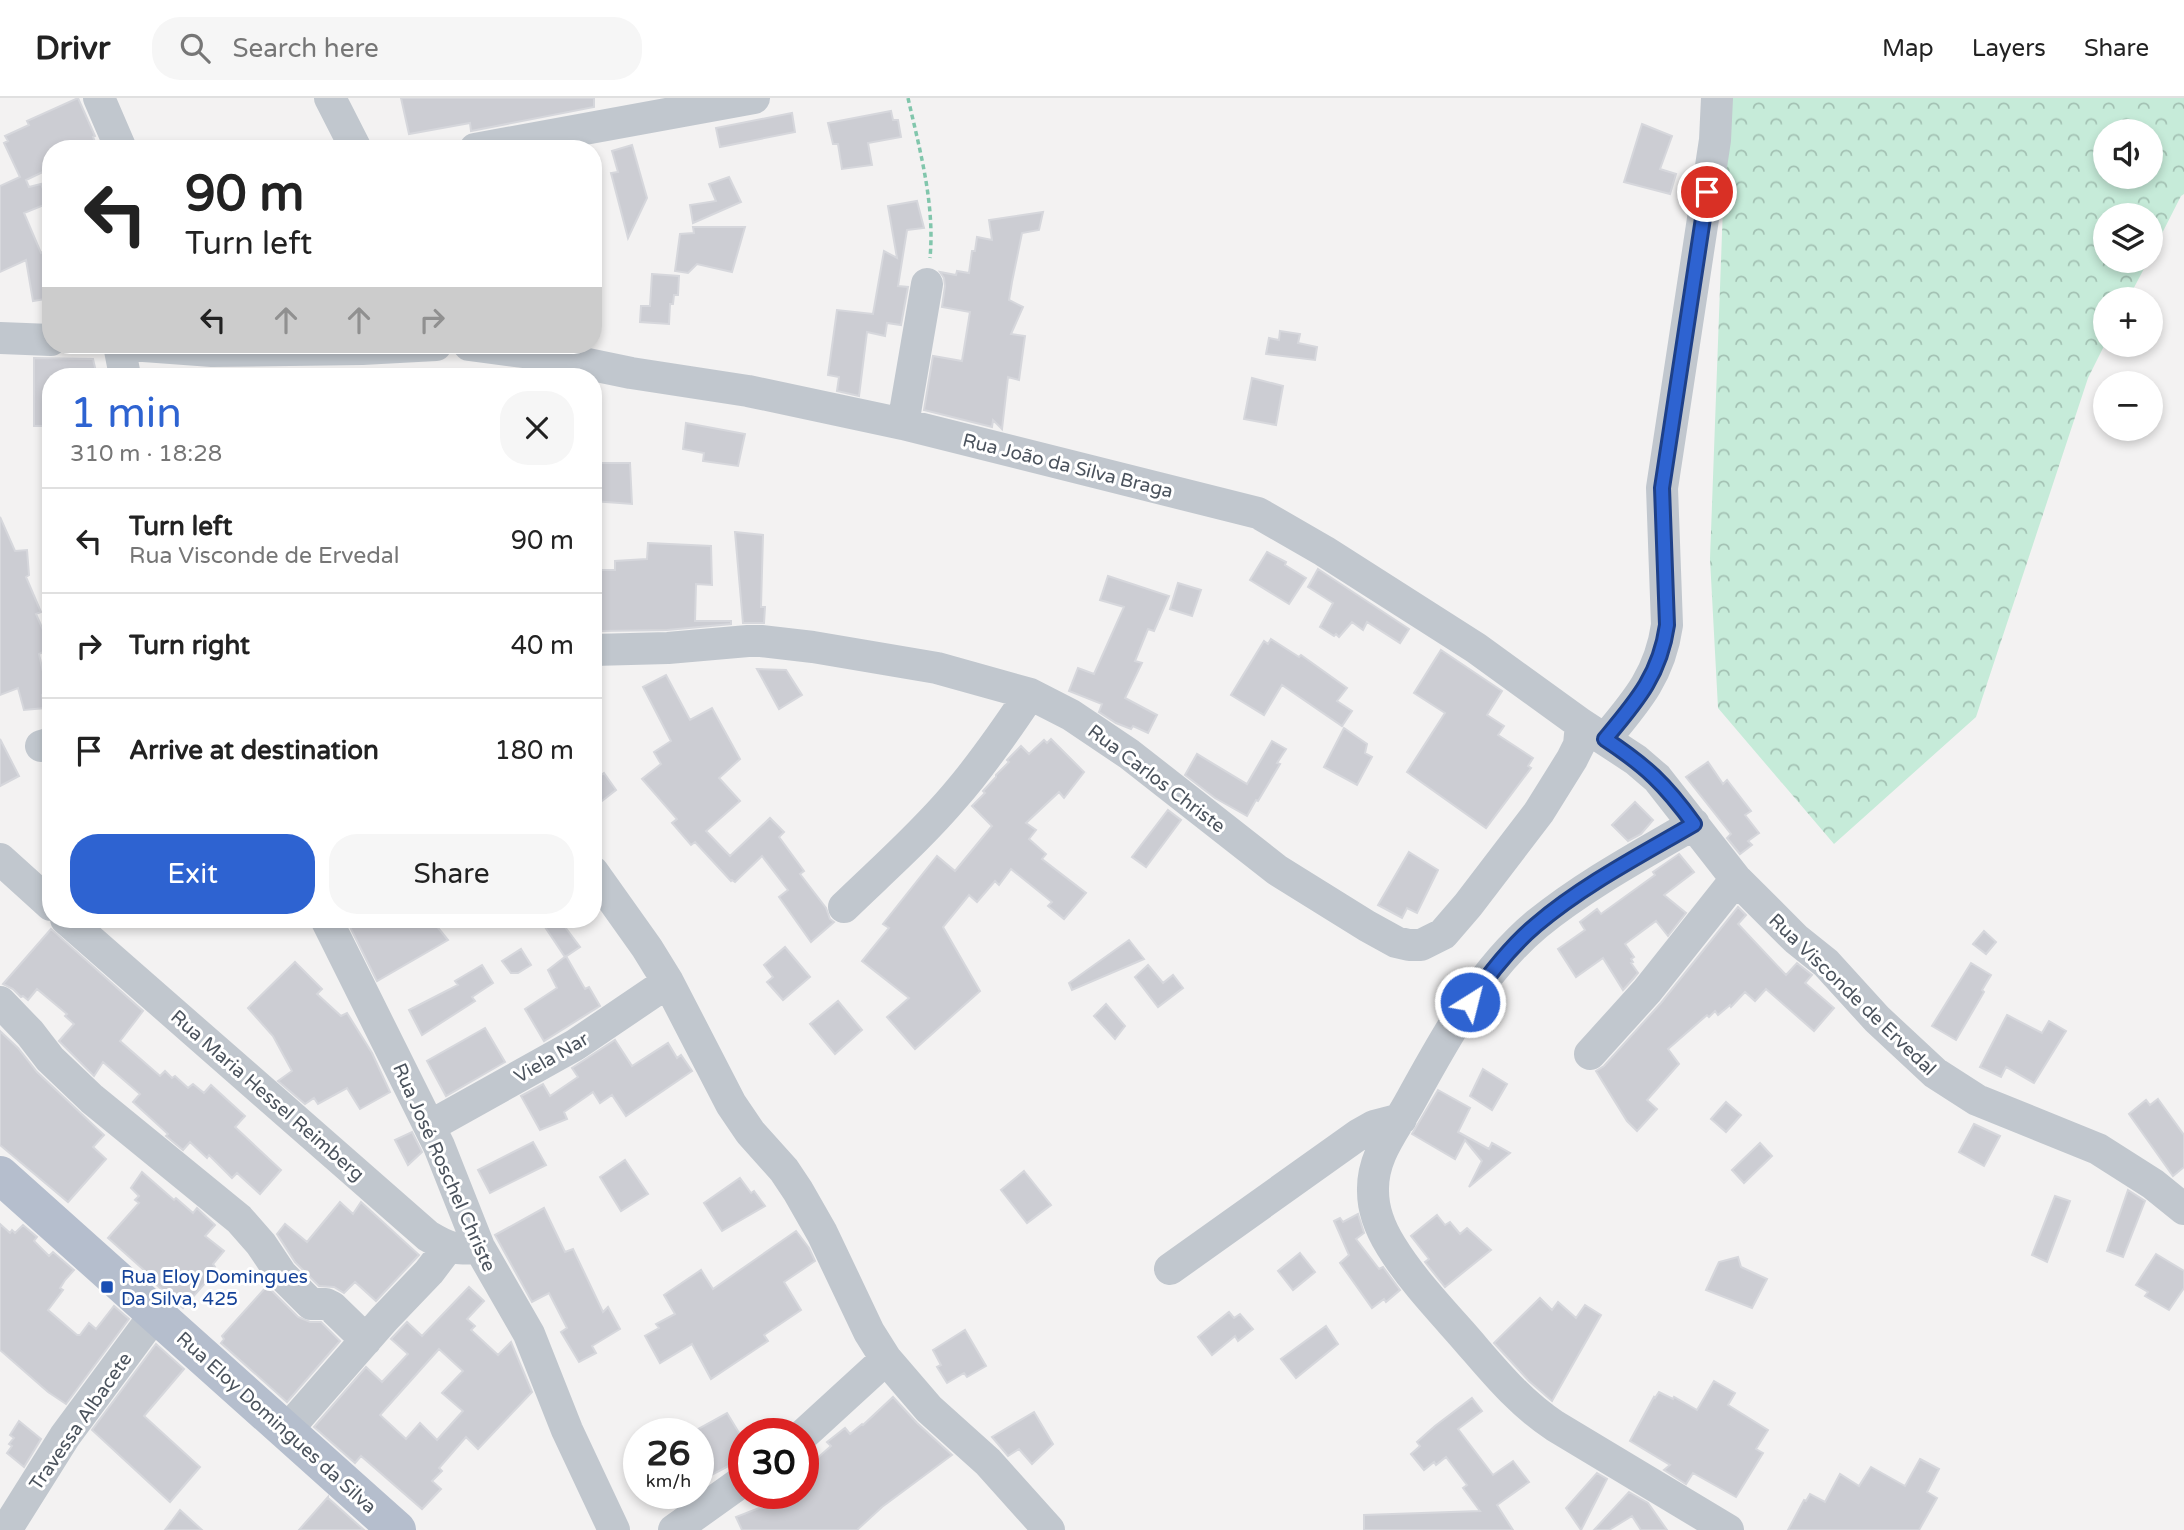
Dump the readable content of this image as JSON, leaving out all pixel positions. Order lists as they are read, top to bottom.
{
  "streets": {
    "main road": ["Rua Eloy Domingues da Silva"],
    "street": [
      "Rua João da Silva Braga",
      "Rua Carlos Christe",
      "Rua Visconde de Ervedal",
      "Viela Nar",
      "Rua Maria Hessel Reimberg",
      "Rua José Roschel Christe",
      "Travessa Albacete"
    ]
  },
  "crossings": [
    ["Rua João da Silva Braga", "Rua Carlos Christe"],
    ["Rua João da Silva Braga", "Rua Visconde de Ervedal"],
    ["Rua Carlos Christe", "Rua Visconde de Ervedal"],
    ["Viela Nar", "Rua José Roschel Christe"],
    ["Travessa Albacete", "Rua Eloy Domingues da Silva"]
  ],
  "places": {
    "transit": ["Rua Eloy Domingues Da Silva, 425"]
  },
  "page": {
    "header": "Drivr",
    "search": "Search here",
    "nav": ["Map", "Layers", "Share"],
    "map_buttons": ["+", "−"],
    "turn": ["90 m", "Turn left"],
    "heading": ["1 min", "310 m · 18:28"],
    "list": [
      {
        "name": "Turn left",
        "note": "Rua Visconde de Ervedal",
        "value": "90 m"
      },
      {
        "name": "Turn right",
        "value": "40 m"
      },
      {
        "name": "Arrive at destination",
        "value": "180 m"
      }
    ],
    "buttons": ["Exit", "Share"],
    "speed": "26 km/h",
    "limit": "30"
  }
}
